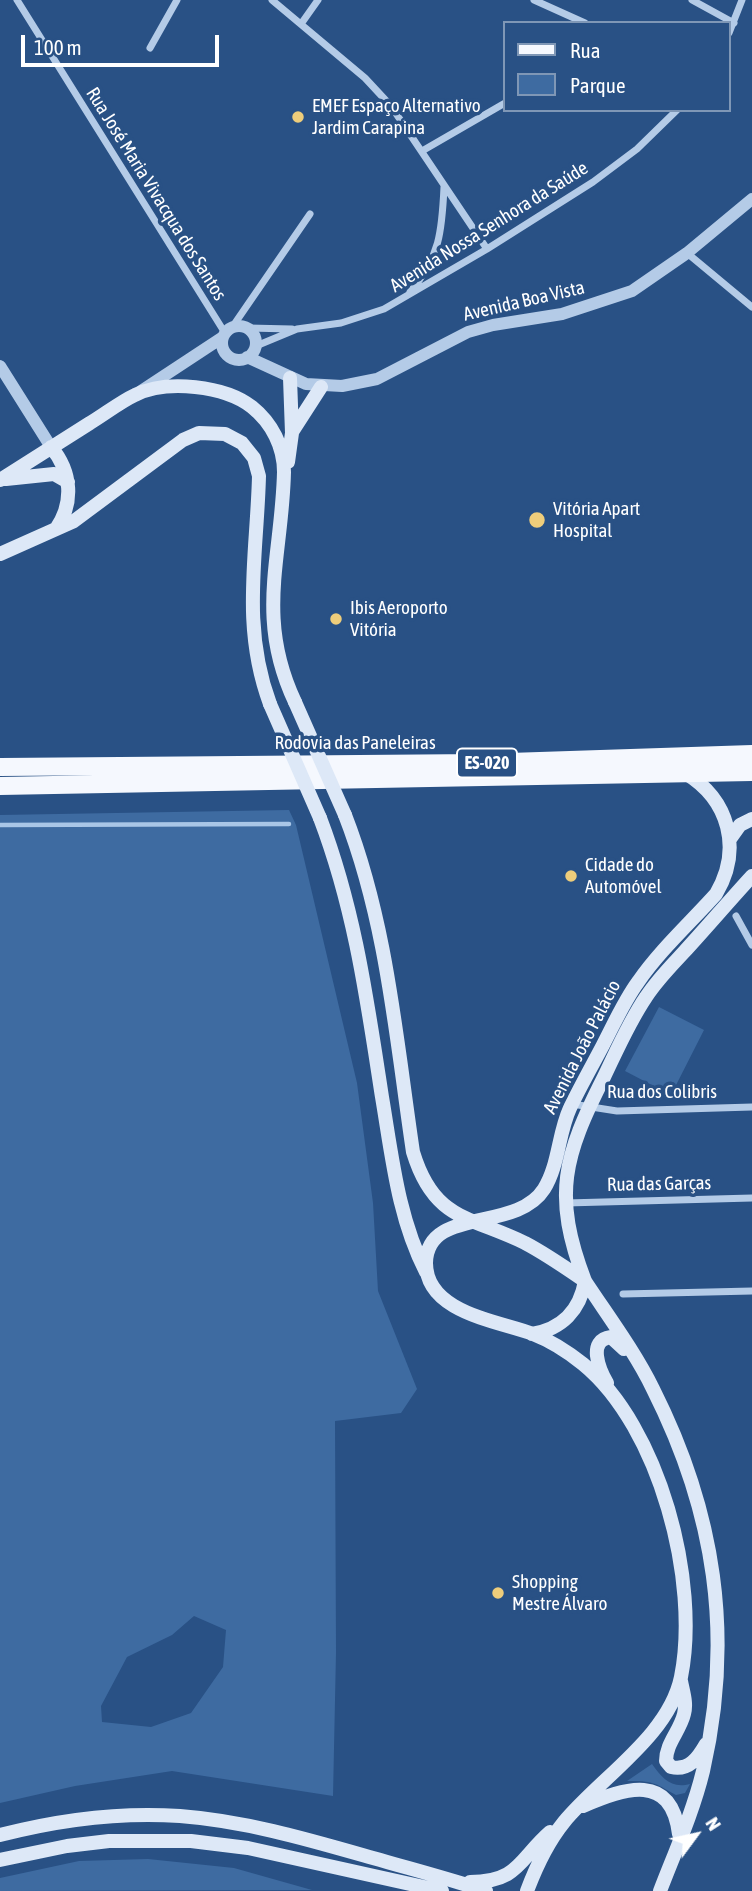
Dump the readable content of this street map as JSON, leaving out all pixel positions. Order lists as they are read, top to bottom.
{
  "streets": {
    "main road": ["Rodovia das Paneleiras", "ES-020", "Avenida João Palácio"],
    "street": [
      "Rua José Maria Vivacqua dos Santos",
      "Avenida Nossa Senhora da Saúde",
      "Avenida Boa Vista",
      "Rua dos Colibris",
      "Rua das Garças"
    ]
  },
  "crossings": [
    ["Rua José Maria Vivacqua dos Santos", "Avenida Nossa Senhora da Saúde"],
    ["Rua José Maria Vivacqua dos Santos", "Avenida Boa Vista"],
    ["Avenida Nossa Senhora da Saúde", "Avenida Boa Vista"],
    ["Rodovia das Paneleiras", "Avenida João Palácio"],
    ["Avenida João Palácio", "Rua dos Colibris"],
    ["Avenida João Palácio", "Rua das Garças"]
  ],
  "places": [
    "EMEF Espaço Alternativo Jardim Carapina",
    "Vitória Apart Hospital",
    "Ibis Aeroporto Vitória",
    "Cidade do Automóvel",
    "Shopping Mestre Álvaro"
  ],
  "legend": ["Rua", "Parque"],
  "scale_bar": "100 m",
  "north": "top right"
}
